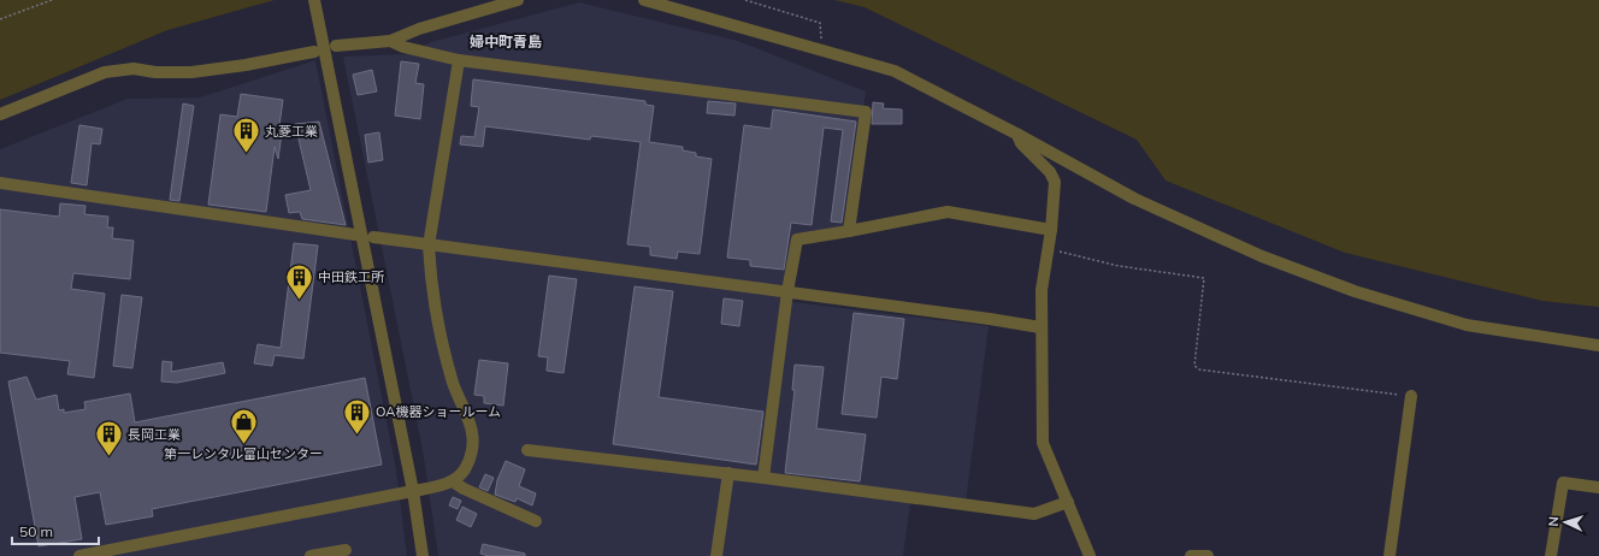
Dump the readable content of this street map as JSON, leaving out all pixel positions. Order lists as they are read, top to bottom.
{
  "districts": ["婦中町青島"],
  "places": {
    "building": [
      "丸菱工業",
      "中田鉄工所",
      "OA機器ショールーム",
      "長岡工業"
    ],
    "shop": ["第一レンタル富山センター"]
  },
  "scale_bar": "50 m",
  "north": "left"
}
